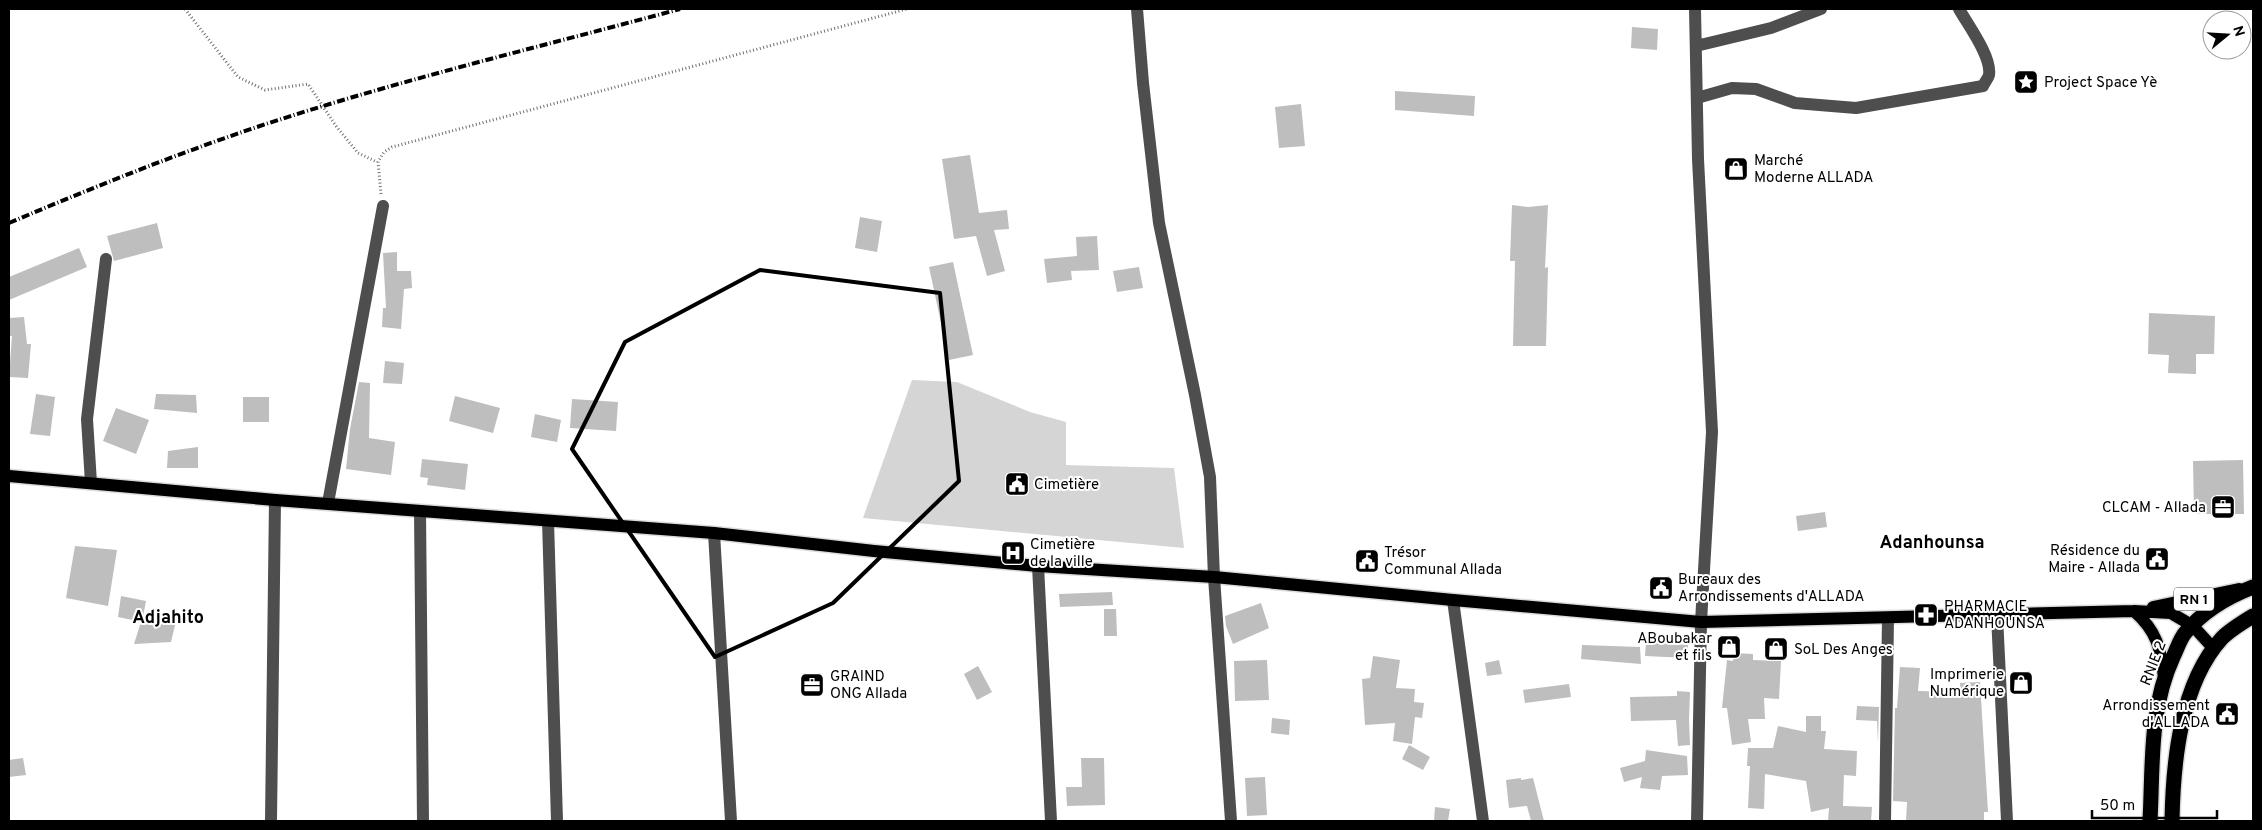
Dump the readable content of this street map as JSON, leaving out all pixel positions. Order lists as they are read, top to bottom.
{
  "streets": {
    "highway": ["RNIE 2"],
    "main road": ["RN 1"]
  },
  "crossings": [
    ["RN 1", "RNIE 2"]
  ],
  "districts": ["Adanhounsa", "Adjahito"],
  "places": {
    "place": ["Project Space Yè"],
    "shop": [
      "Marché Moderne ALLADA",
      "ABoubakar et fils",
      "SoL Des Anges",
      "Imprimerie Numérique"
    ],
    "public building": [
      "Cimetière",
      "Résidence du Maire - Allada",
      "Trésor Communal Allada",
      "Bureaux des Arrondissements d'ALLADA",
      "Arrondissement d'ALLADA"
    ],
    "office": ["CLCAM - Allada", "GRAIND ONG Allada"],
    "hospital": ["Cimetière de la ville"],
    "pharmacy": ["PHARMACIE ADANHOUNSA"]
  },
  "scale_bar": "50 m",
  "north": "right"
}
